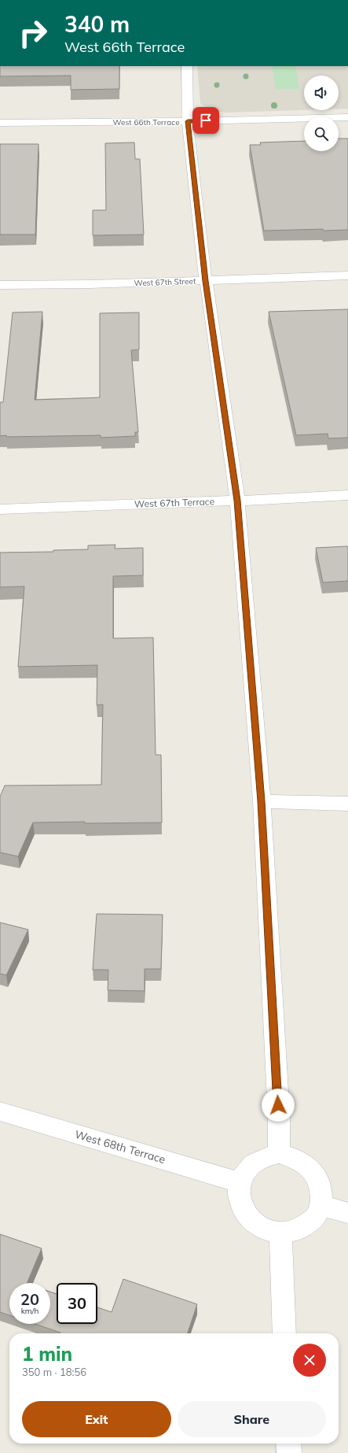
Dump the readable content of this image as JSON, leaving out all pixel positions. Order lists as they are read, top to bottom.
{
  "streets": {
    "street": [
      "West 66th Terrace",
      "West 67th Street",
      "West 67th Terrace",
      "West 68th Terrace"
    ]
  },
  "page": {
    "turn": ["340 m", "West 66th Terrace"],
    "speed": "20 km/h",
    "limit": "30",
    "heading": ["1 min", "350 m · 18:56"],
    "buttons": ["Exit", "Share"]
  }
}
